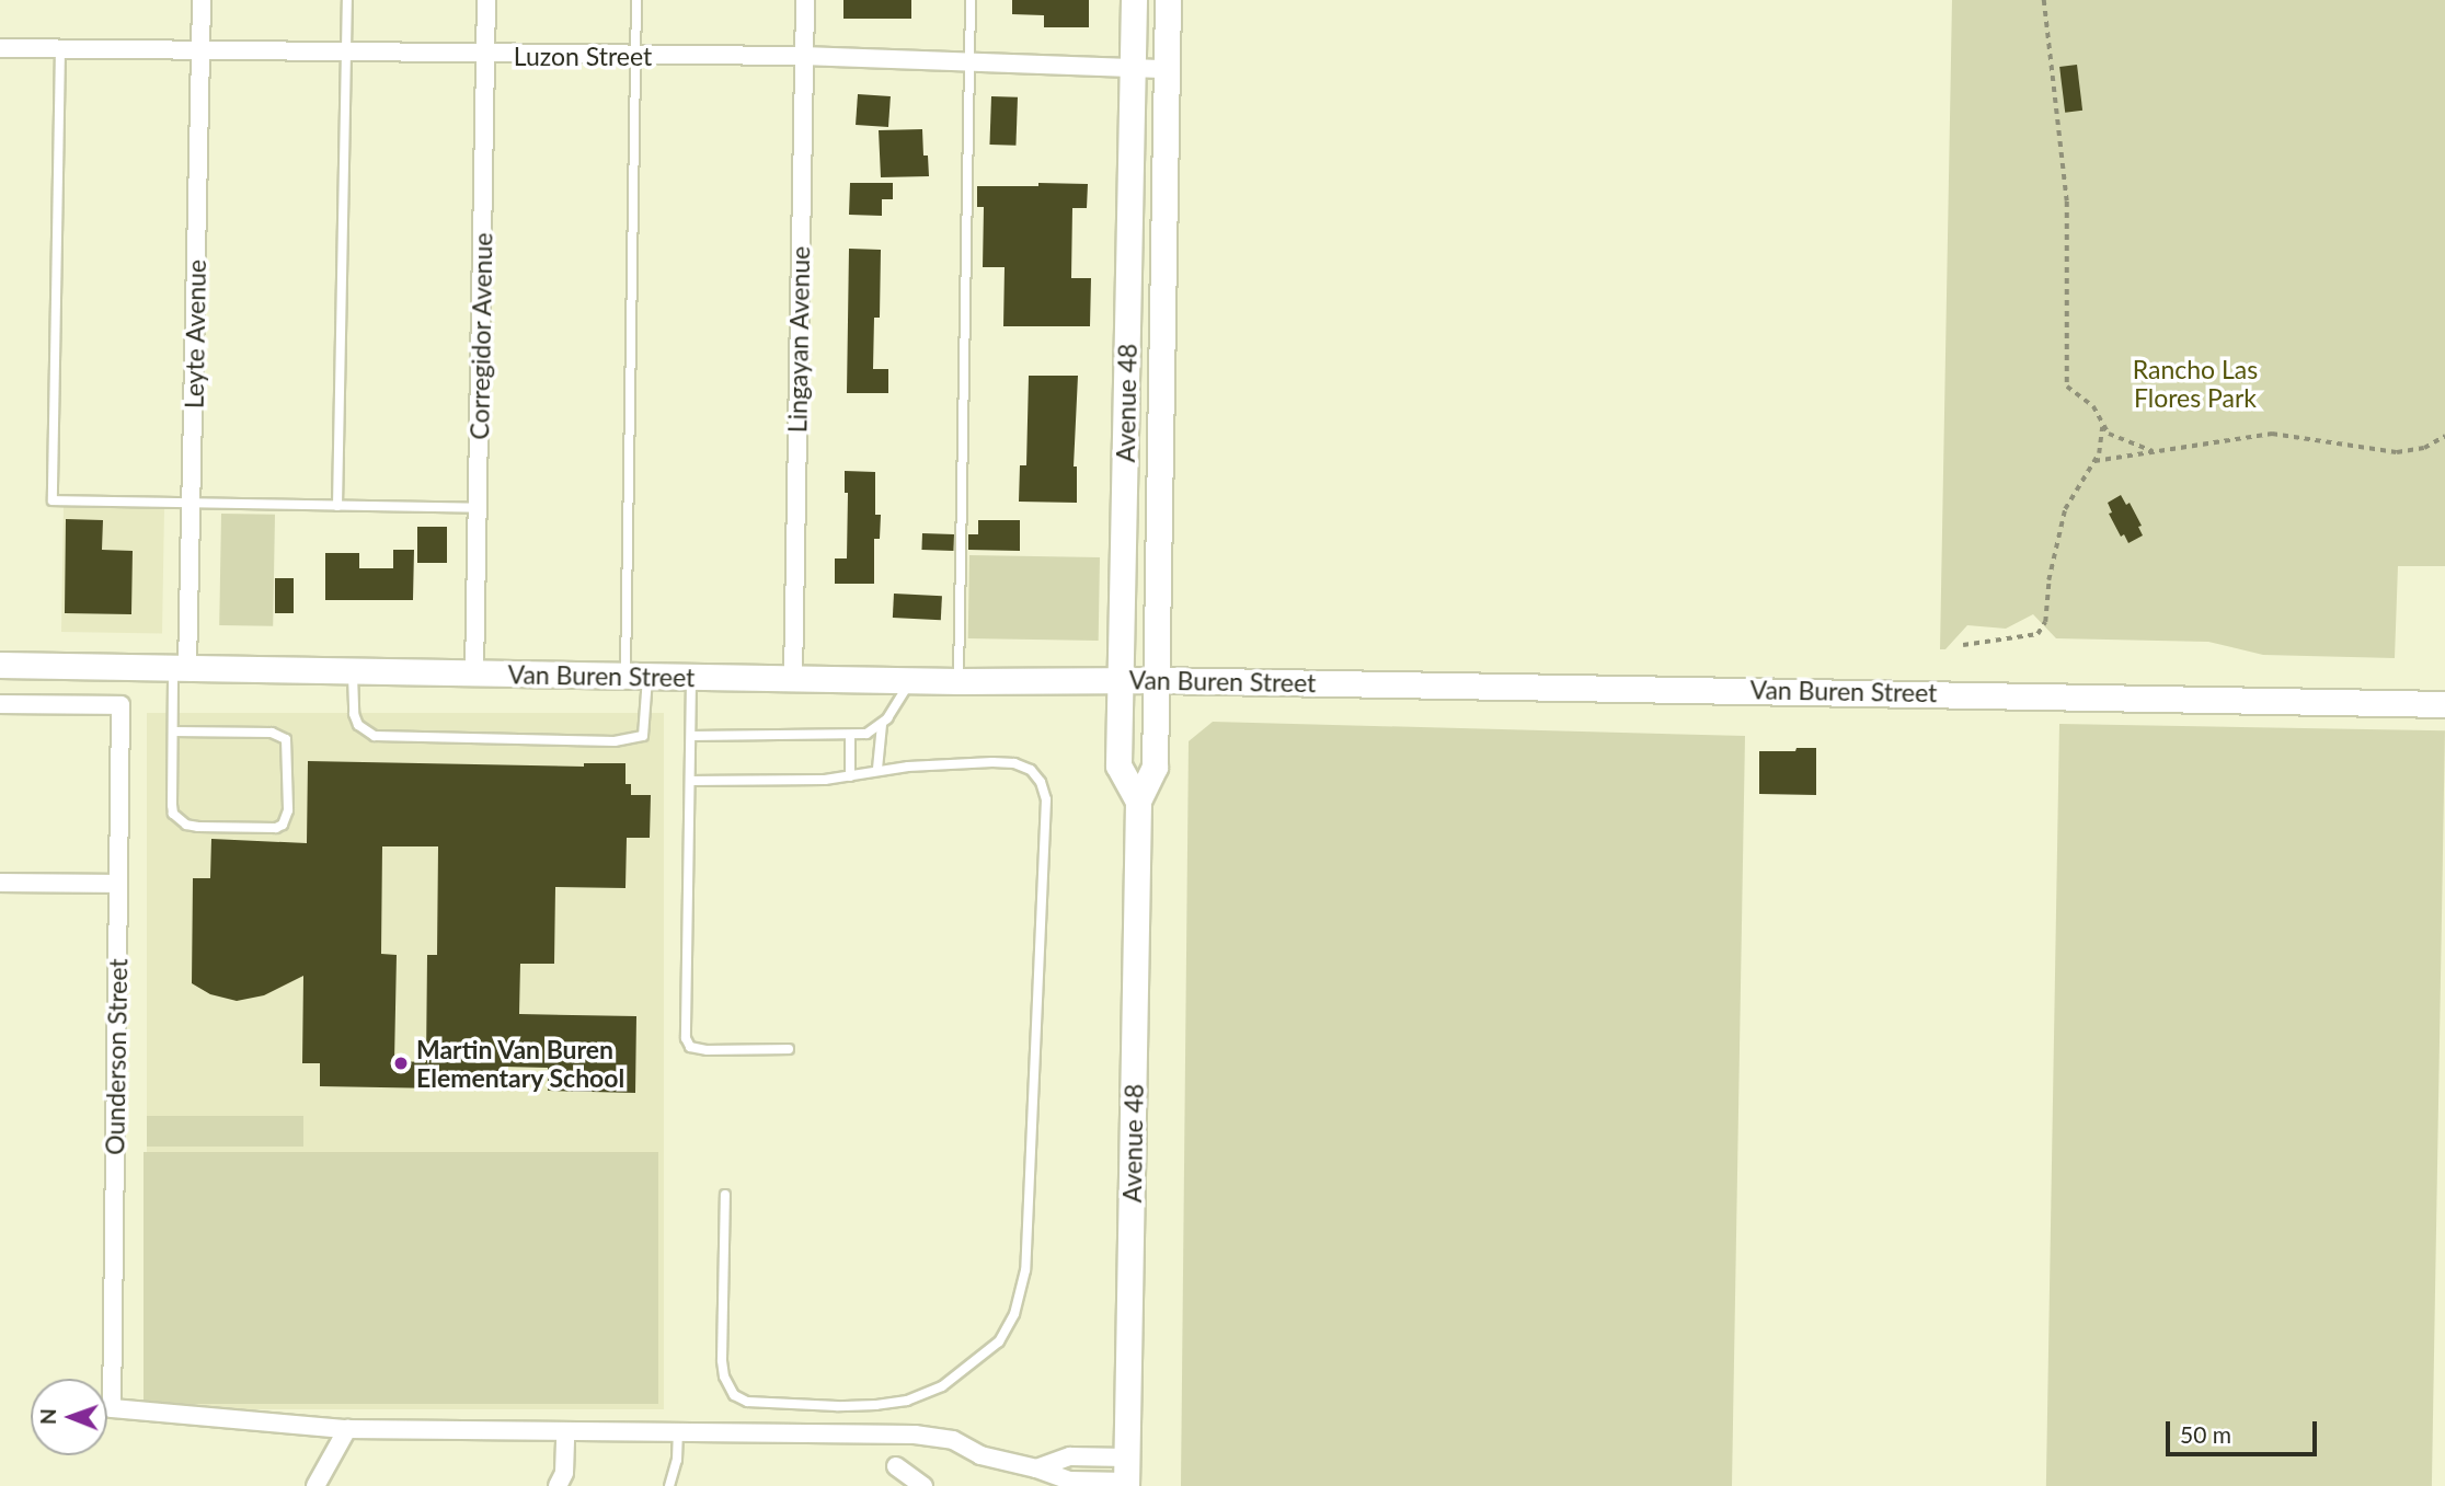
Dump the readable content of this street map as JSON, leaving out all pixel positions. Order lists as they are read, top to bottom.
{
  "streets": {
    "main road": ["Avenue 48", "Van Buren Street"],
    "street": [
      "Luzon Street",
      "Leyte Avenue",
      "Corregidor Avenue",
      "Lingayan Avenue",
      "Ounderson Street"
    ]
  },
  "crossings": [
    ["Luzon Street", "Leyte Avenue"],
    ["Luzon Street", "Corregidor Avenue"],
    ["Luzon Street", "Lingayan Avenue"],
    ["Luzon Street", "Avenue 48"],
    ["Leyte Avenue", "Van Buren Street"],
    ["Corregidor Avenue", "Van Buren Street"],
    ["Lingayan Avenue", "Van Buren Street"],
    ["Avenue 48", "Van Buren Street"]
  ],
  "parks": ["Rancho Las Flores Park"],
  "places": ["Martin Van Buren Elementary School"],
  "scale_bar": "50 m",
  "north": "left"
}
